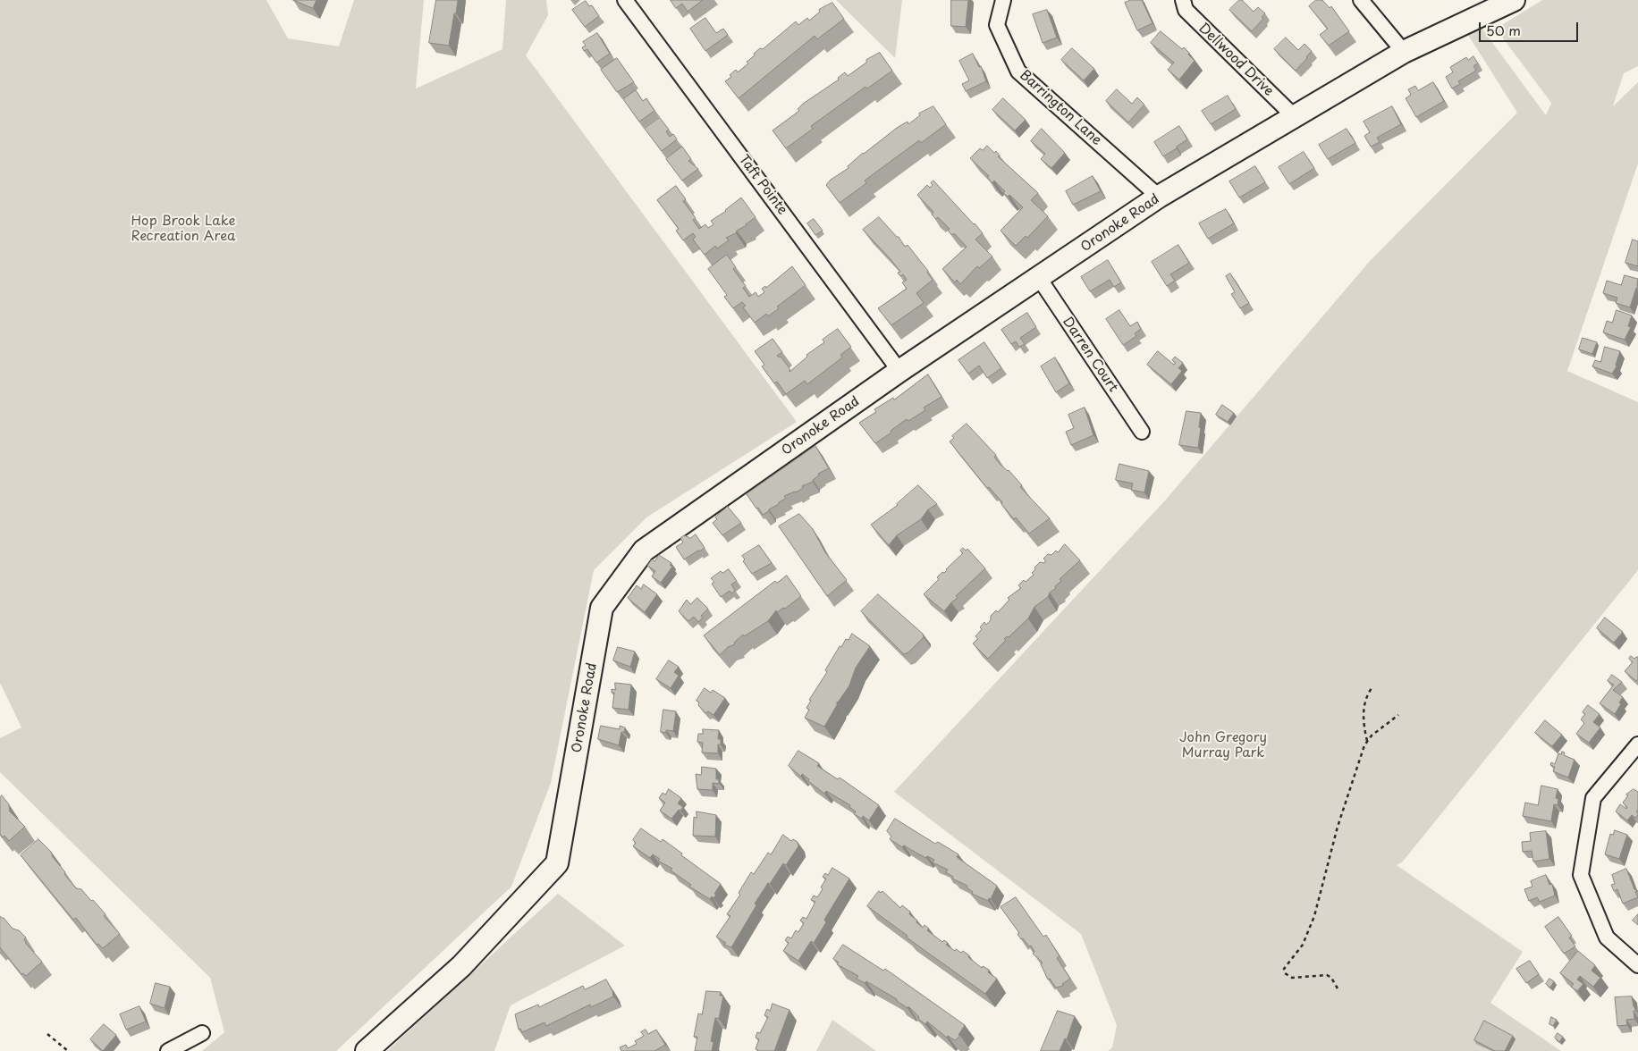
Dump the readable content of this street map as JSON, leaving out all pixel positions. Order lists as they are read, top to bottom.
{
  "streets": {
    "street": [
      "Dellwood Drive",
      "Barrington Lane",
      "Taft Pointe",
      "Oronoke Road",
      "Darren Court"
    ]
  },
  "crossings": [
    ["Dellwood Drive", "Oronoke Road"],
    ["Barrington Lane", "Oronoke Road"],
    ["Taft Pointe", "Oronoke Road"],
    ["Oronoke Road", "Darren Court"]
  ],
  "parks": ["Hop Brook Lake Recreation Area", "John Gregory Murray Park"],
  "scale_bar": "50 m"
}
